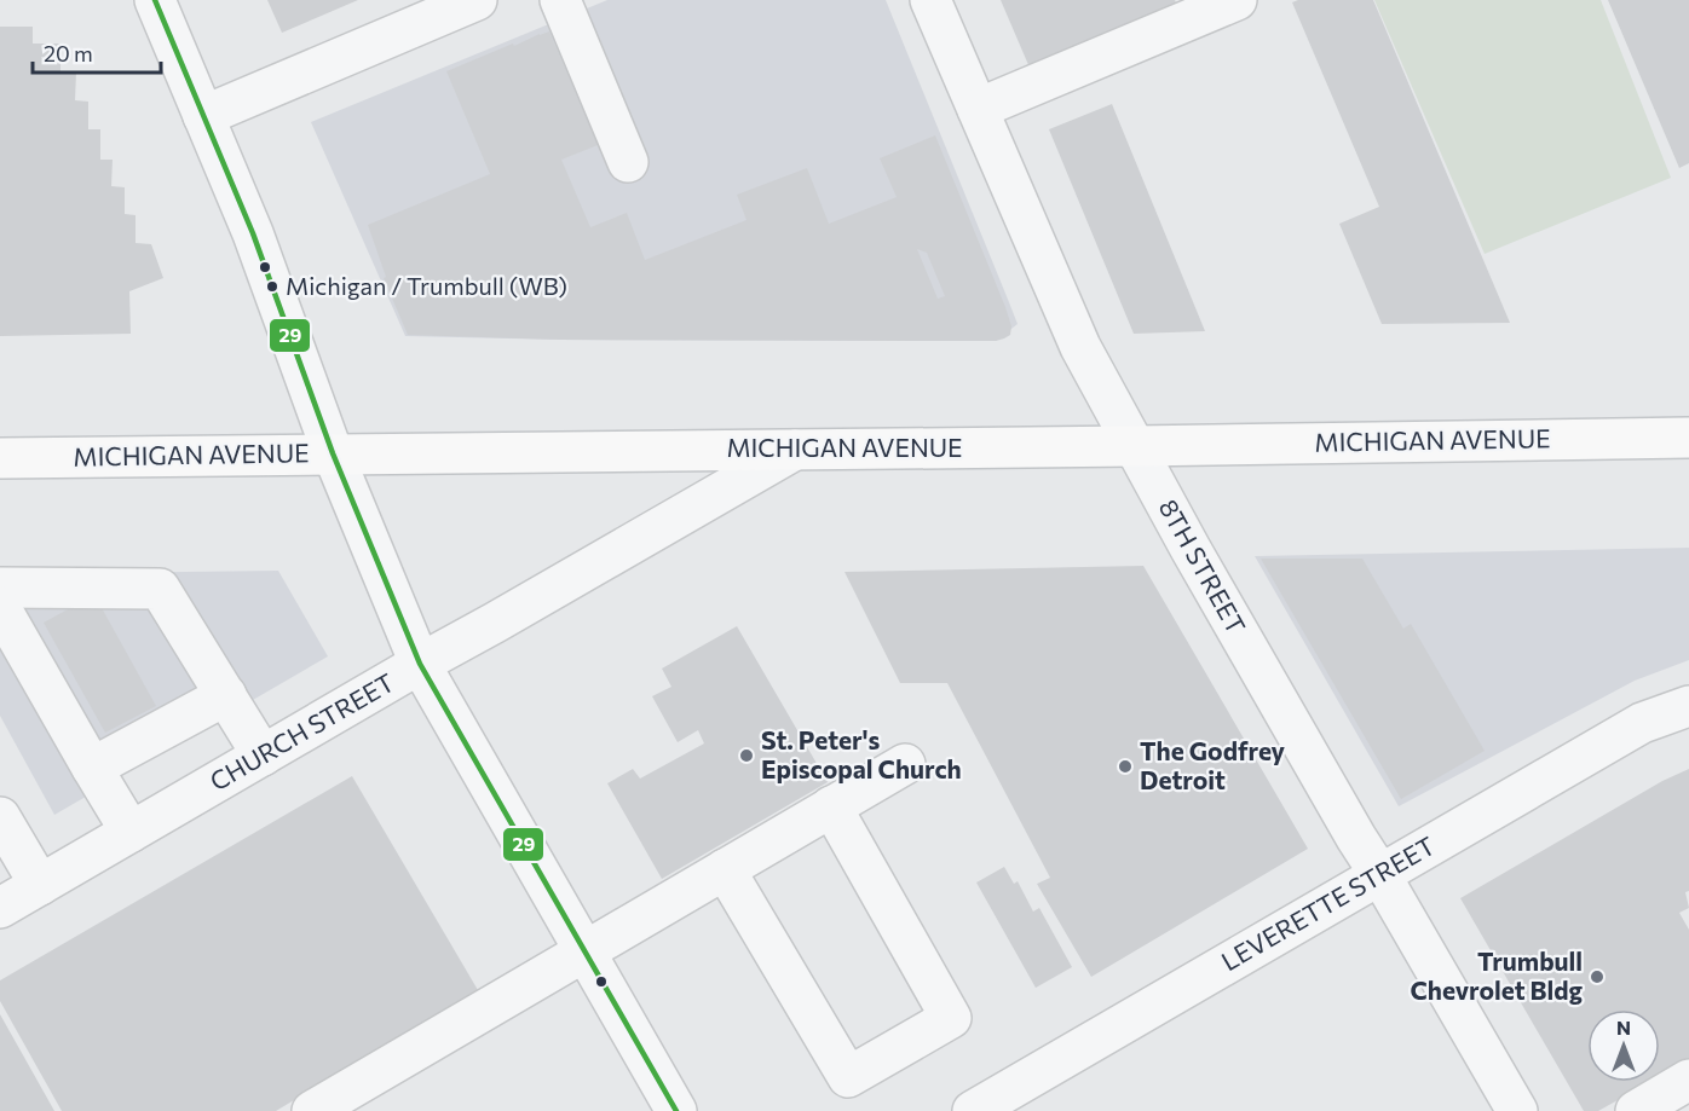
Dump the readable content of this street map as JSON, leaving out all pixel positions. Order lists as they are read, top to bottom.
{
  "streets": {
    "main road": ["MICHIGAN AVENUE"],
    "street": ["8TH STREET", "CHURCH STREET", "LEVERETTE STREET"]
  },
  "crossings": [
    ["MICHIGAN AVENUE", "8TH STREET"],
    ["MICHIGAN AVENUE", "CHURCH STREET"],
    ["8TH STREET", "LEVERETTE STREET"]
  ],
  "places": [
    "Michigan / Trumbull (WB)",
    "St. Peter's Episcopal Church",
    "The Godfrey Detroit",
    "Trumbull Chevrolet Bldg"
  ],
  "lines": ["transit line 29"],
  "scale_bar": "20 m",
  "north": "top"
}
